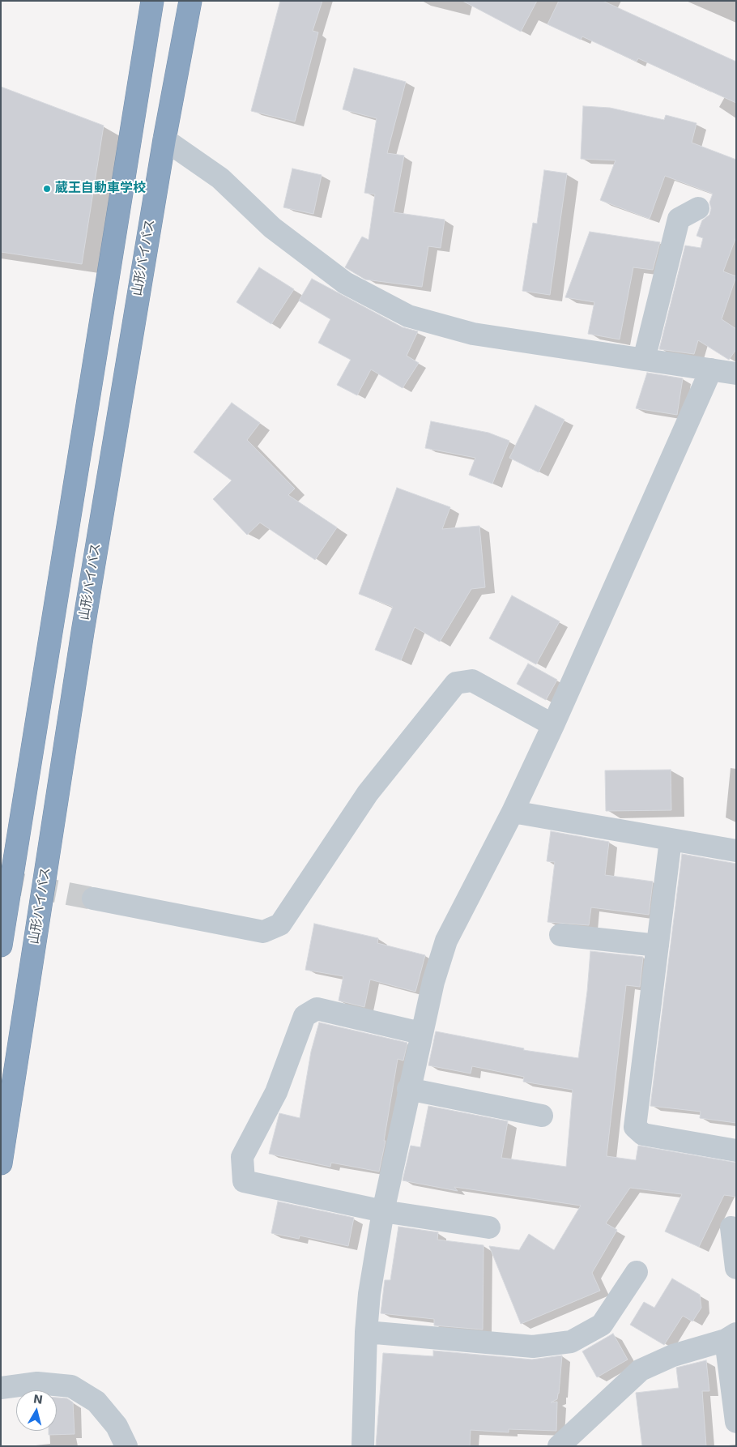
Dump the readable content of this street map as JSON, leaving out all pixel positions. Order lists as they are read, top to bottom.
{
  "streets": {
    "highway": ["山形バイパス"]
  },
  "places": ["蔵王自動車学校"],
  "north": "top"
}
